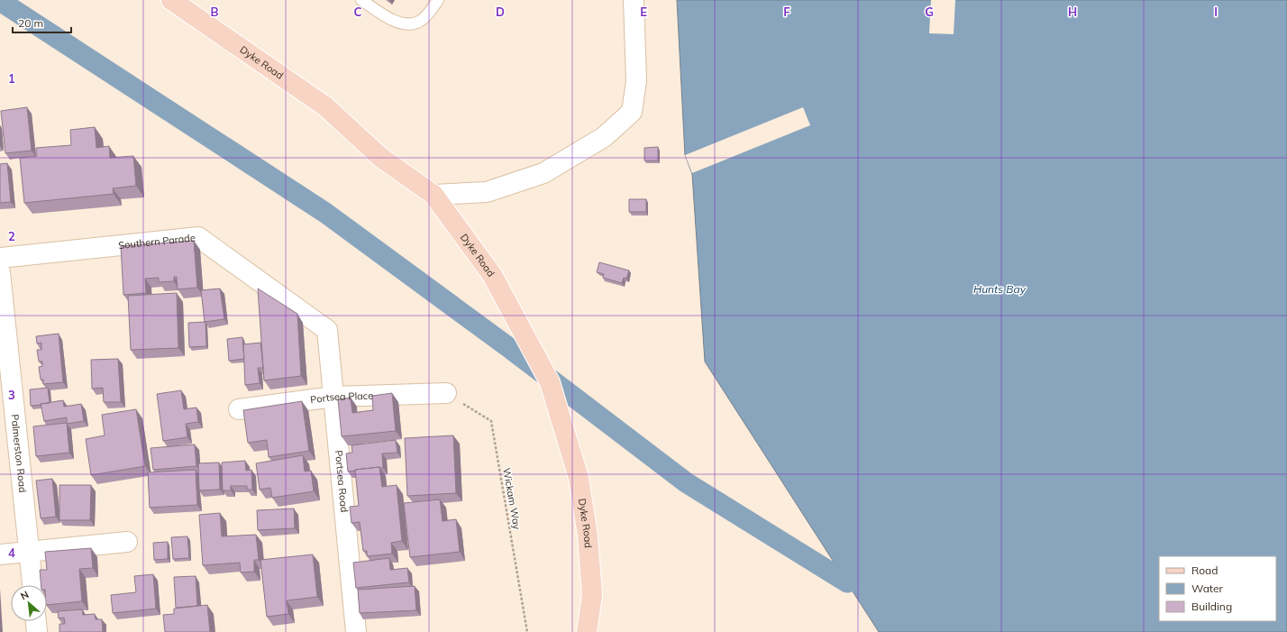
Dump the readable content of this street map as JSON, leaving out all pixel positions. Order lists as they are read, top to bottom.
{
  "streets": {
    "main road": ["Dyke Road"],
    "street": [
      "Southern Parade",
      "Portsea Place",
      "Palmerston Road",
      "Portsea Road"
    ],
    "path": ["Wickam Way"]
  },
  "crossings": [
    ["Southern Parade", "Portsea Road"],
    ["Portsea Place", "Portsea Road"],
    ["Portsea Place", "Wickam Way"]
  ],
  "water": ["Hunts Bay"],
  "legend": ["Road", "Water", "Building"],
  "scale_bar": "20 m",
  "north": "top left",
  "grid": {
    "columns": [
      "B",
      "C",
      "D",
      "E",
      "F",
      "G",
      "H",
      "I"
    ],
    "rows": [
      "1",
      "2",
      "3",
      "4"
    ]
  }
}
